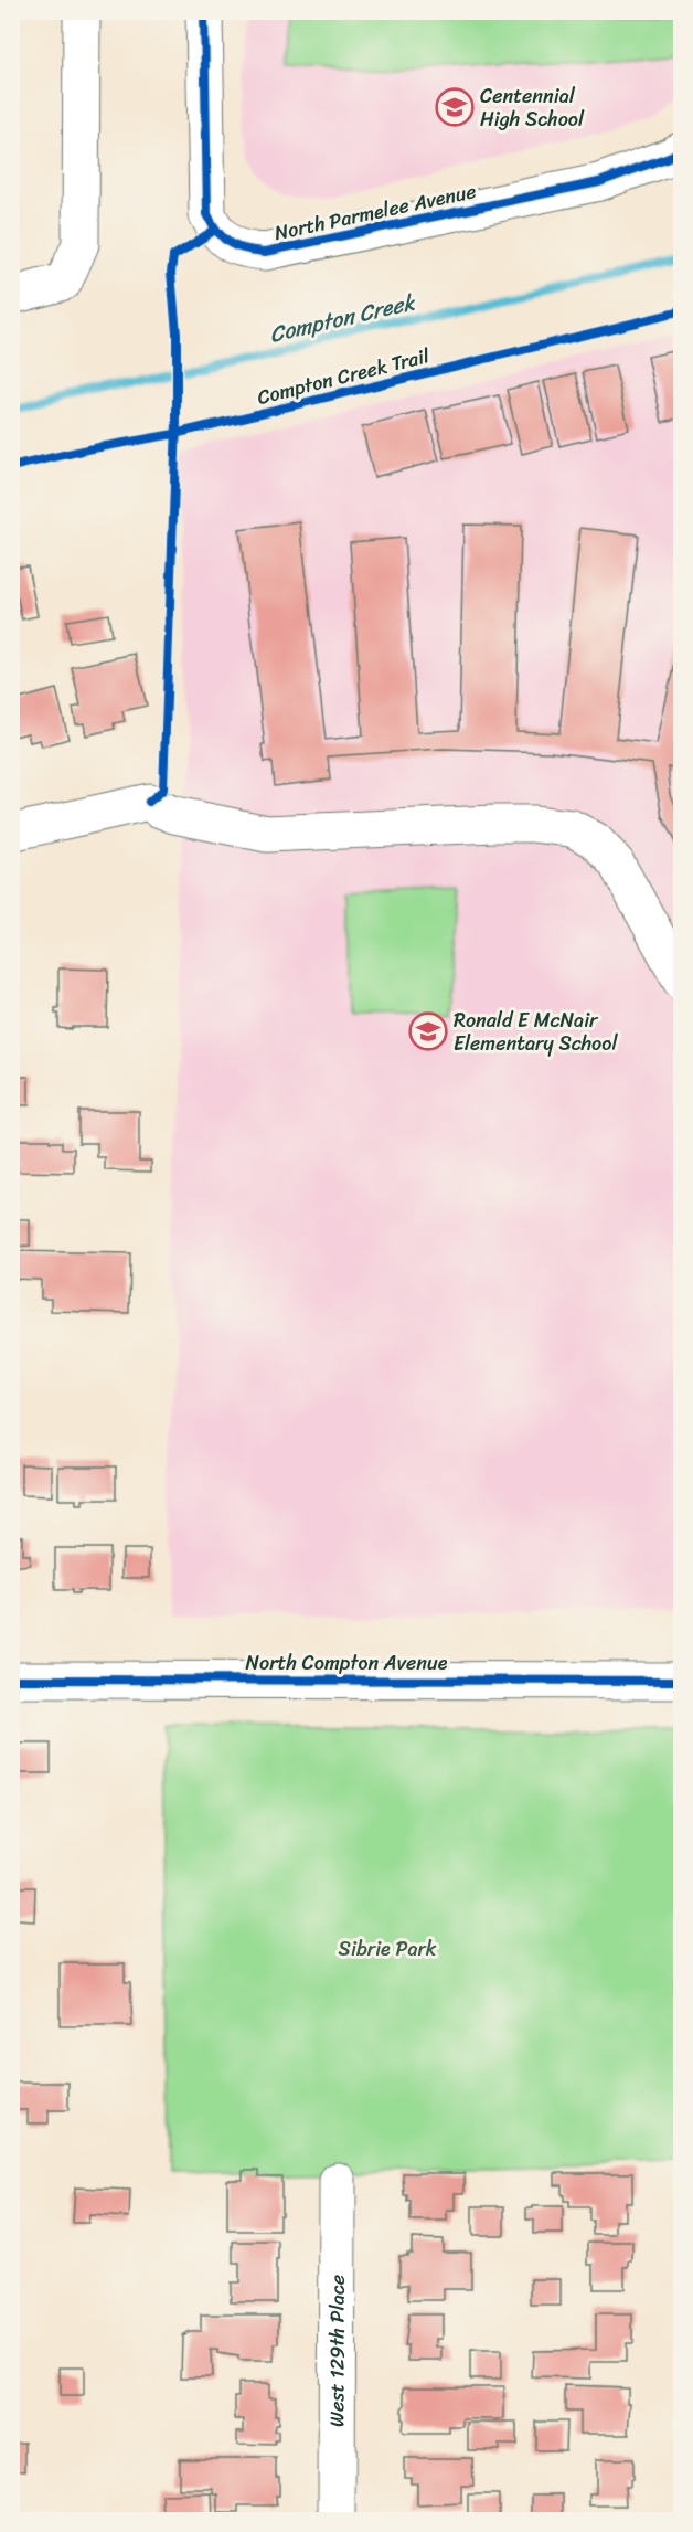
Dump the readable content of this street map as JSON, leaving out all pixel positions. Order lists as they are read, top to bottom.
{
  "streets": {
    "street": ["North Parmelee Avenue", "North Compton Avenue", "West 129th Place"],
    "cycle path": ["Compton Creek Trail"]
  },
  "water": ["Compton Creek"],
  "parks": ["Sibrie Park"],
  "places": {
    "school or university": ["Centennial High School", "Ronald E McNair Elementary School"]
  }
}
